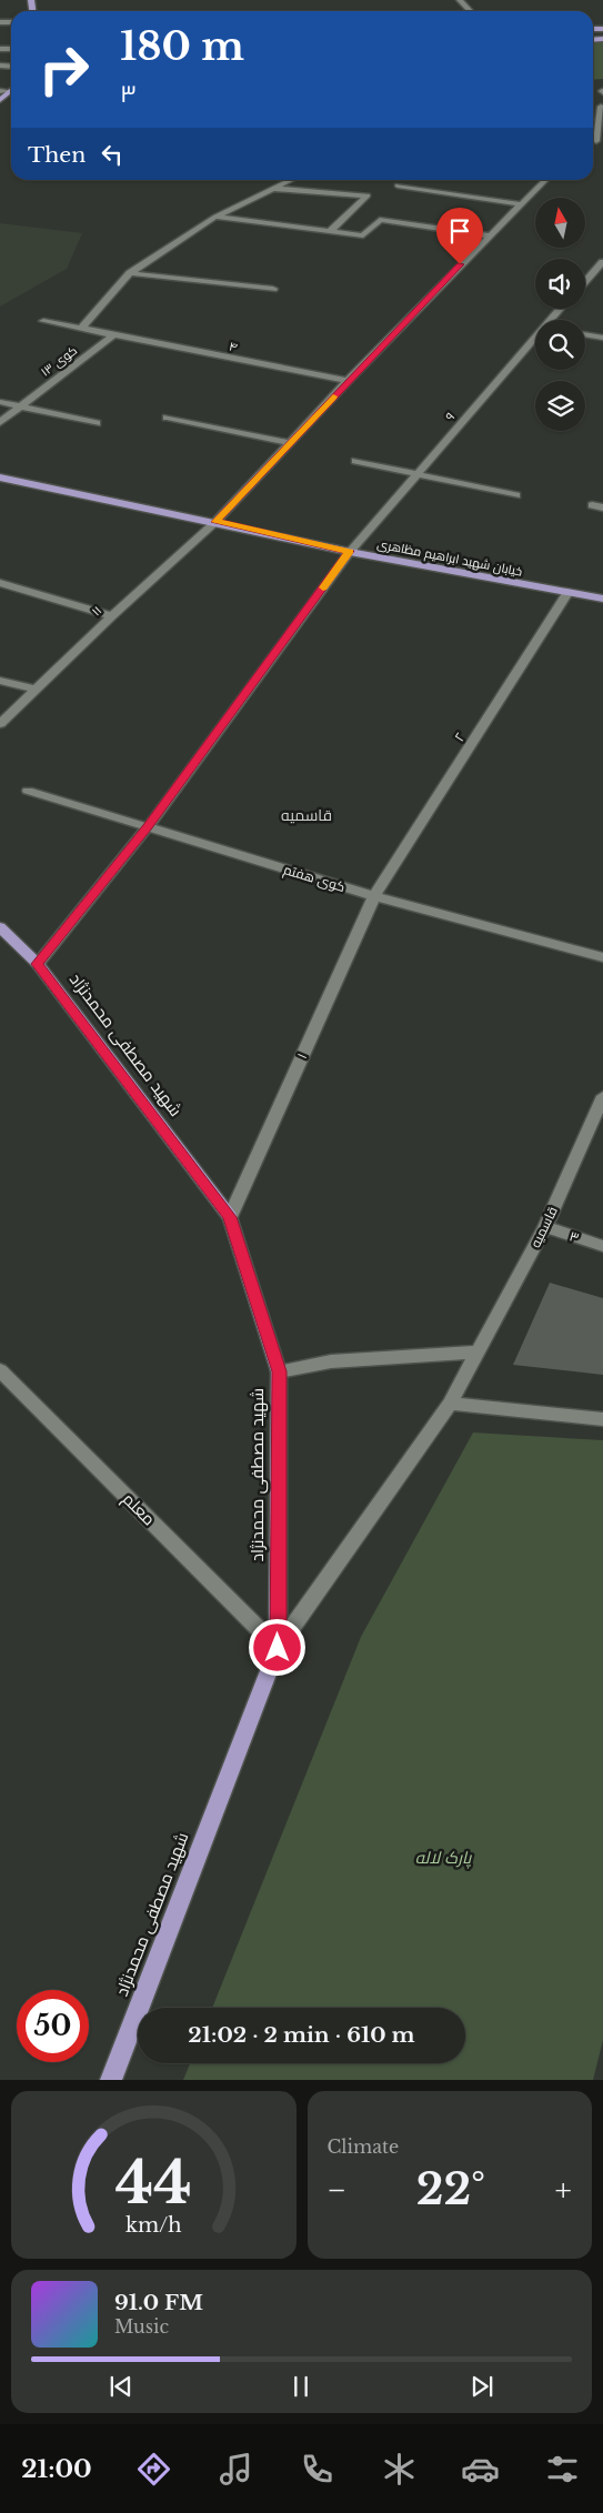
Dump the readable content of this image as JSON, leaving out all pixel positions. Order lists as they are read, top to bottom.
{
  "streets": {
    "main road": ["خیابان شهید ابراهیم مظاهری", "شهید مصطفی محمدنژاد"],
    "street": [
      "۴",
      "کوی ۱۳",
      "۹",
      "۱۱",
      "۲",
      "کوی هفتم",
      "۱",
      "قاسمیه",
      "۳",
      "معلم"
    ]
  },
  "crossings": [
    ["۴", "کوی ۱۳"],
    ["۴", "۱۱"],
    ["۹", "خیابان شهید ابراهیم مظاهری"],
    ["خیابان شهید ابراهیم مظاهری", "۱۱"],
    ["خیابان شهید ابراهیم مظاهری", "۲"],
    ["۲", "کوی هفتم"],
    ["۲", "۱"],
    ["کوی هفتم", "۱"],
    ["شهید مصطفی محمدنژاد", "۱"],
    ["شهید مصطفی محمدنژاد", "قاسمیه"],
    ["شهید مصطفی محمدنژاد", "معلم"],
    ["قاسمیه", "۳"],
    ["قاسمیه", "معلم"]
  ],
  "districts": ["قاسمیه"],
  "parks": ["پارک لاله"],
  "north": "top",
  "page": {
    "turn": ["180 m", "۳"],
    "then": "Then",
    "limit": "50",
    "trip": "21:02 · 2 min · 610 m",
    "tile": "Climate",
    "heat": ["−", "22°", "+"],
    "song": ["91.0 FM", "Music"],
    "tabs": "21:00",
    "gauge": ["44", "km/h"]
  }
}
